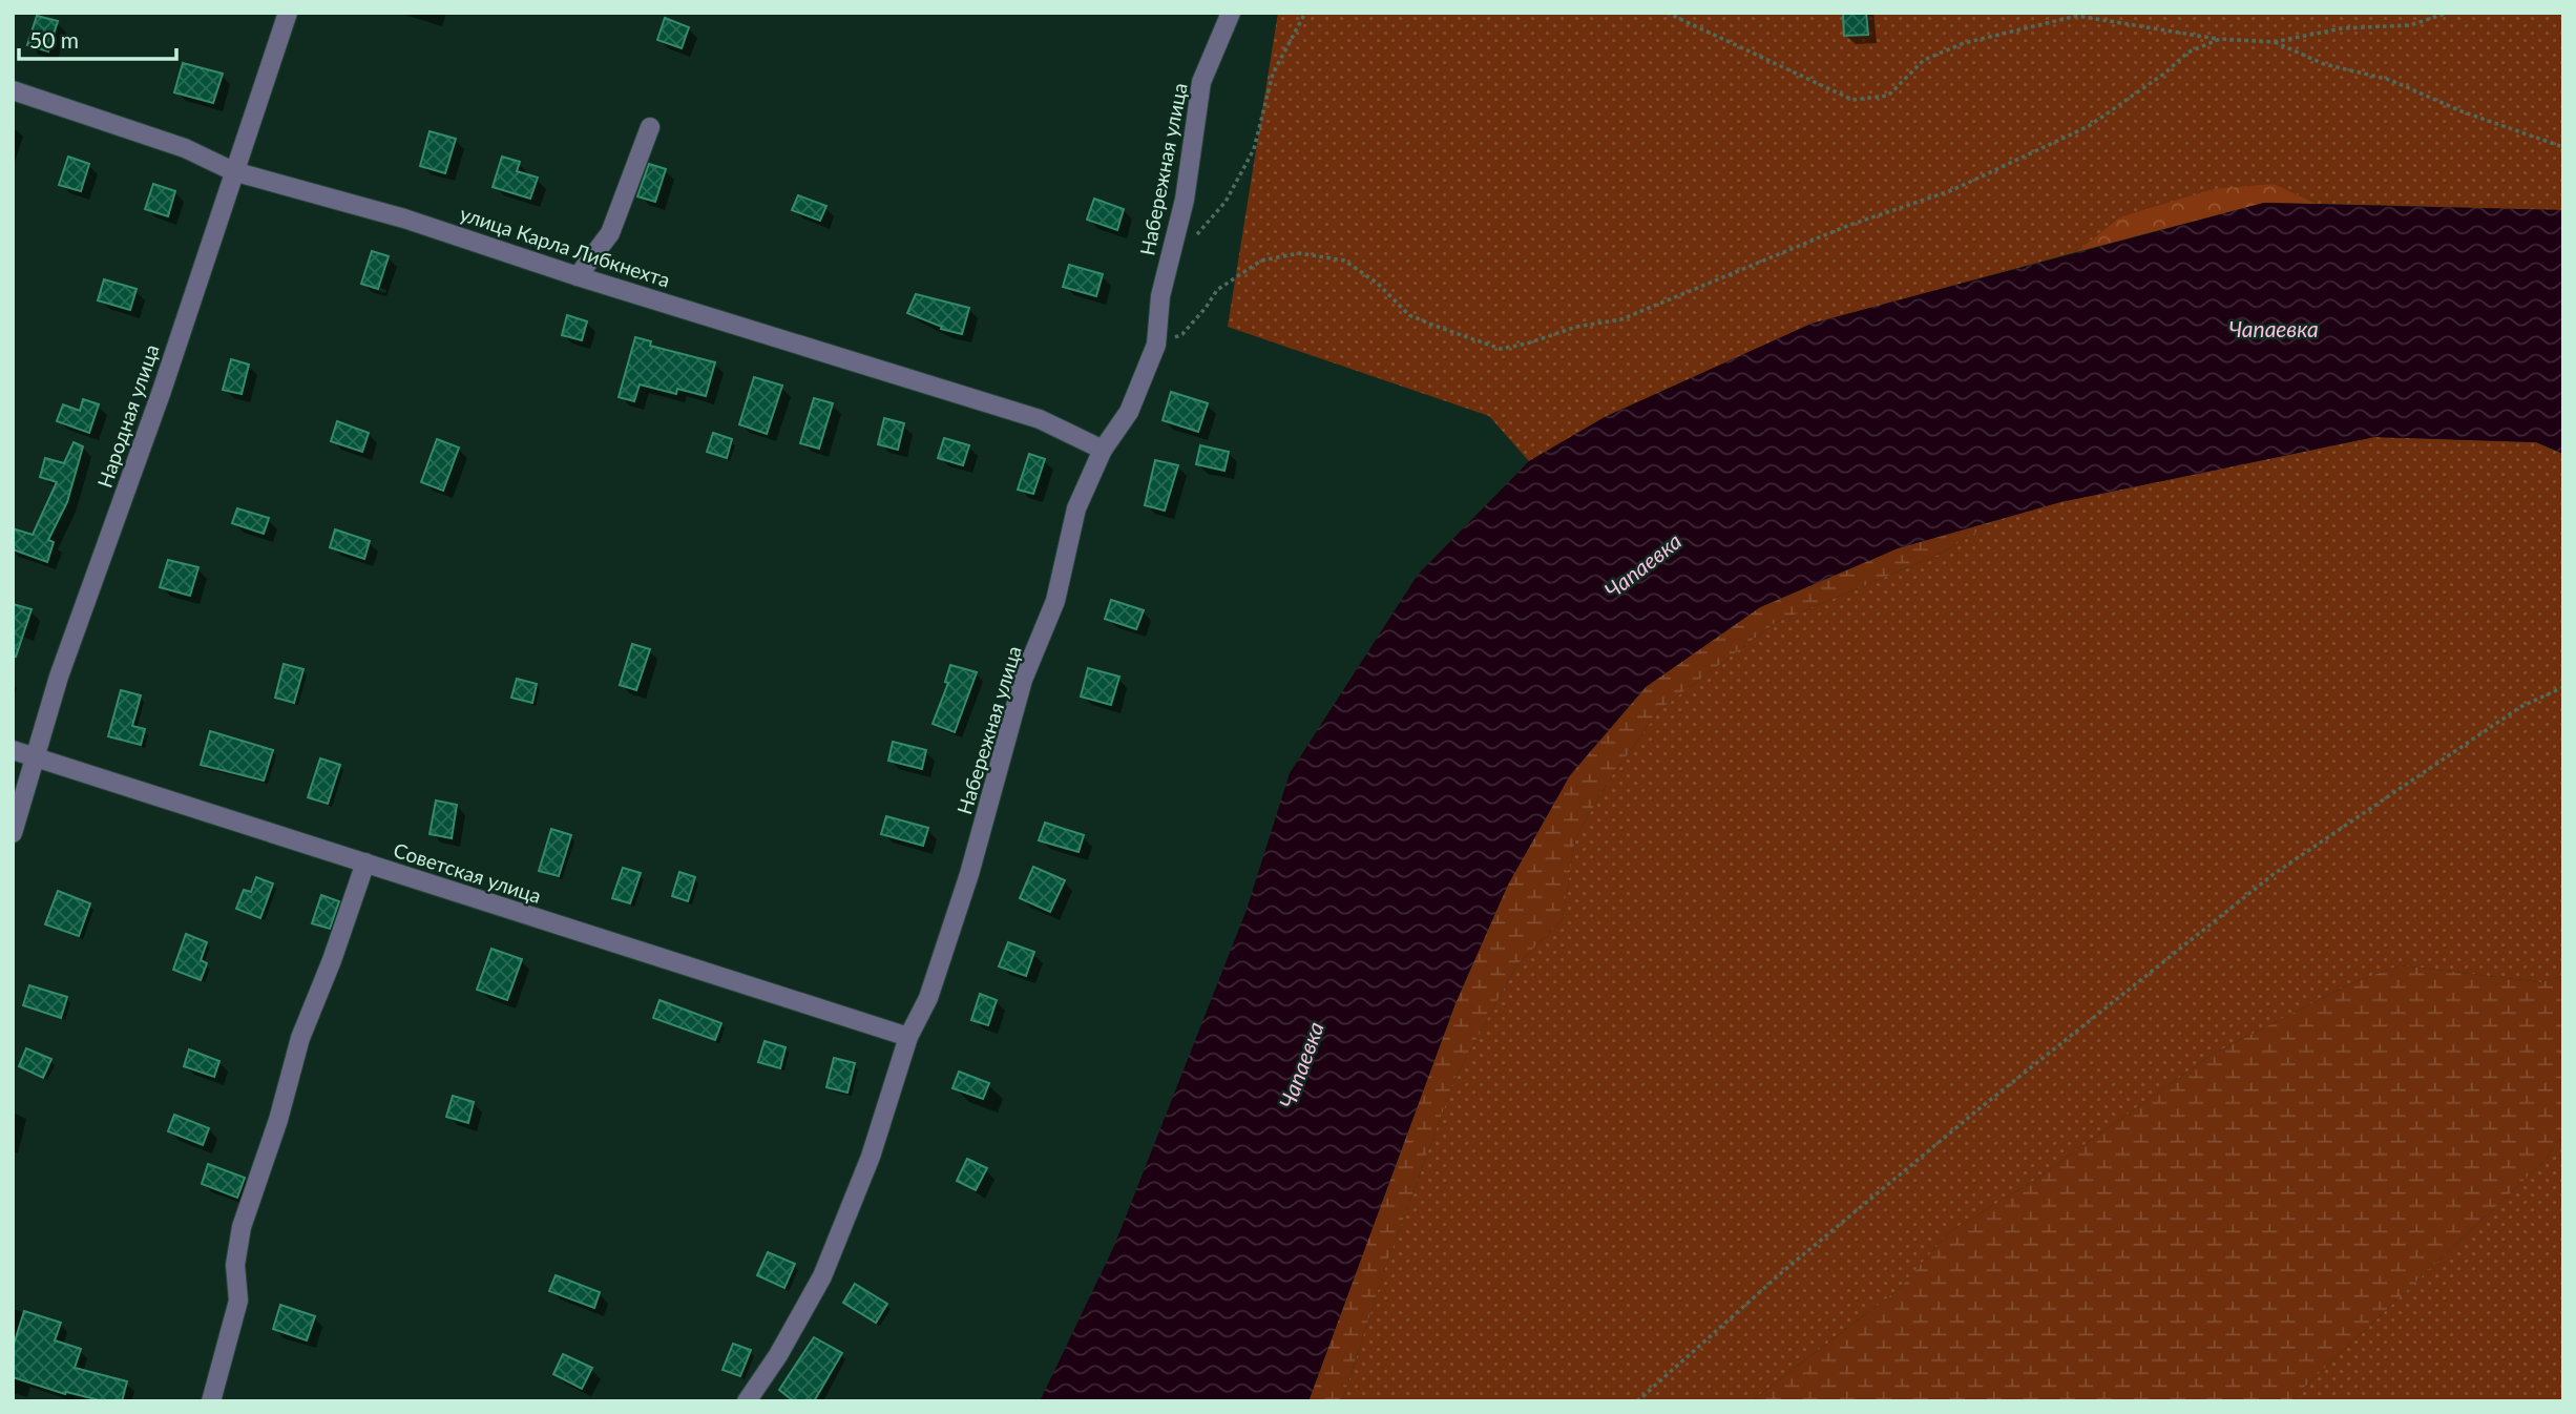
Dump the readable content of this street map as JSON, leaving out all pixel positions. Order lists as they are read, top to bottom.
{
  "streets": {
    "street": [
      "Набережная улица",
      "улица Карла Либкнехта",
      "Народная улица",
      "Советская улица"
    ]
  },
  "crossings": [
    ["Набережная улица", "улица Карла Либкнехта"],
    ["Набережная улица", "Советская улица"],
    ["улица Карла Либкнехта", "Народная улица"],
    ["Народная улица", "Советская улица"]
  ],
  "water": ["Чапаевка"],
  "scale_bar": "50 m"
}
